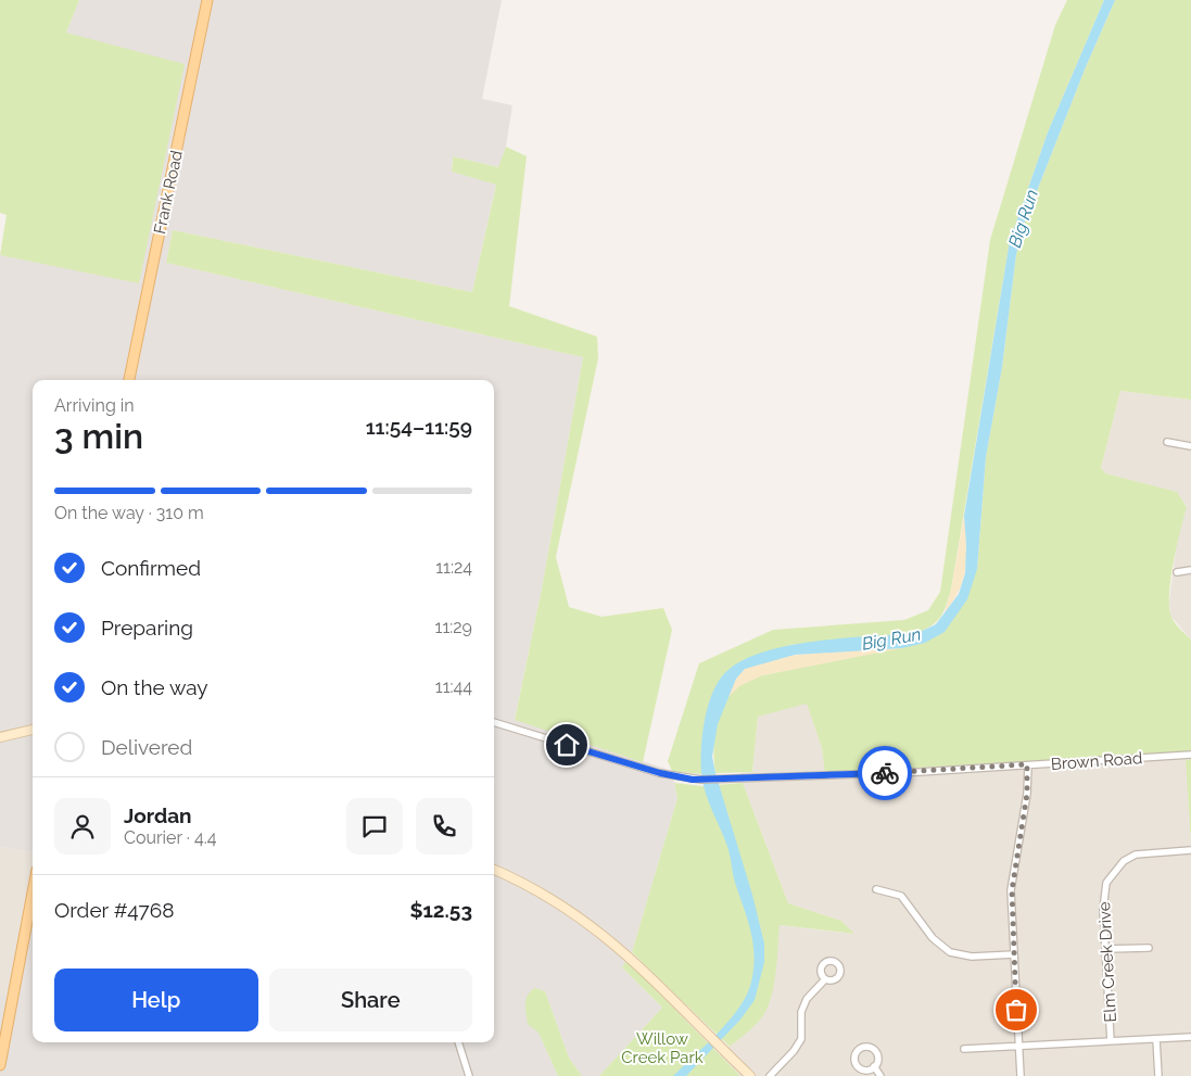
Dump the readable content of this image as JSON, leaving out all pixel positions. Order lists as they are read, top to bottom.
{
  "streets": {
    "main road": ["Frank Road"],
    "street": ["Brown Road", "Elm Creek Drive"]
  },
  "water": ["Big Run"],
  "parks": ["Willow Creek Park"],
  "page": {
    "heading": ["3 min", "Arriving in", "11:54–11:59"],
    "panel": [
      "Jordan",
      "Courier · 4.4",
      "Order #4768",
      "$12.53"
    ],
    "bar": "On the way · 310 m",
    "list": [
      ["Confirmed", "11:24"],
      ["Preparing", "11:29"],
      ["On the way", "11:44"],
      "Delivered"
    ],
    "buttons": ["Help", "Share"]
  }
}
